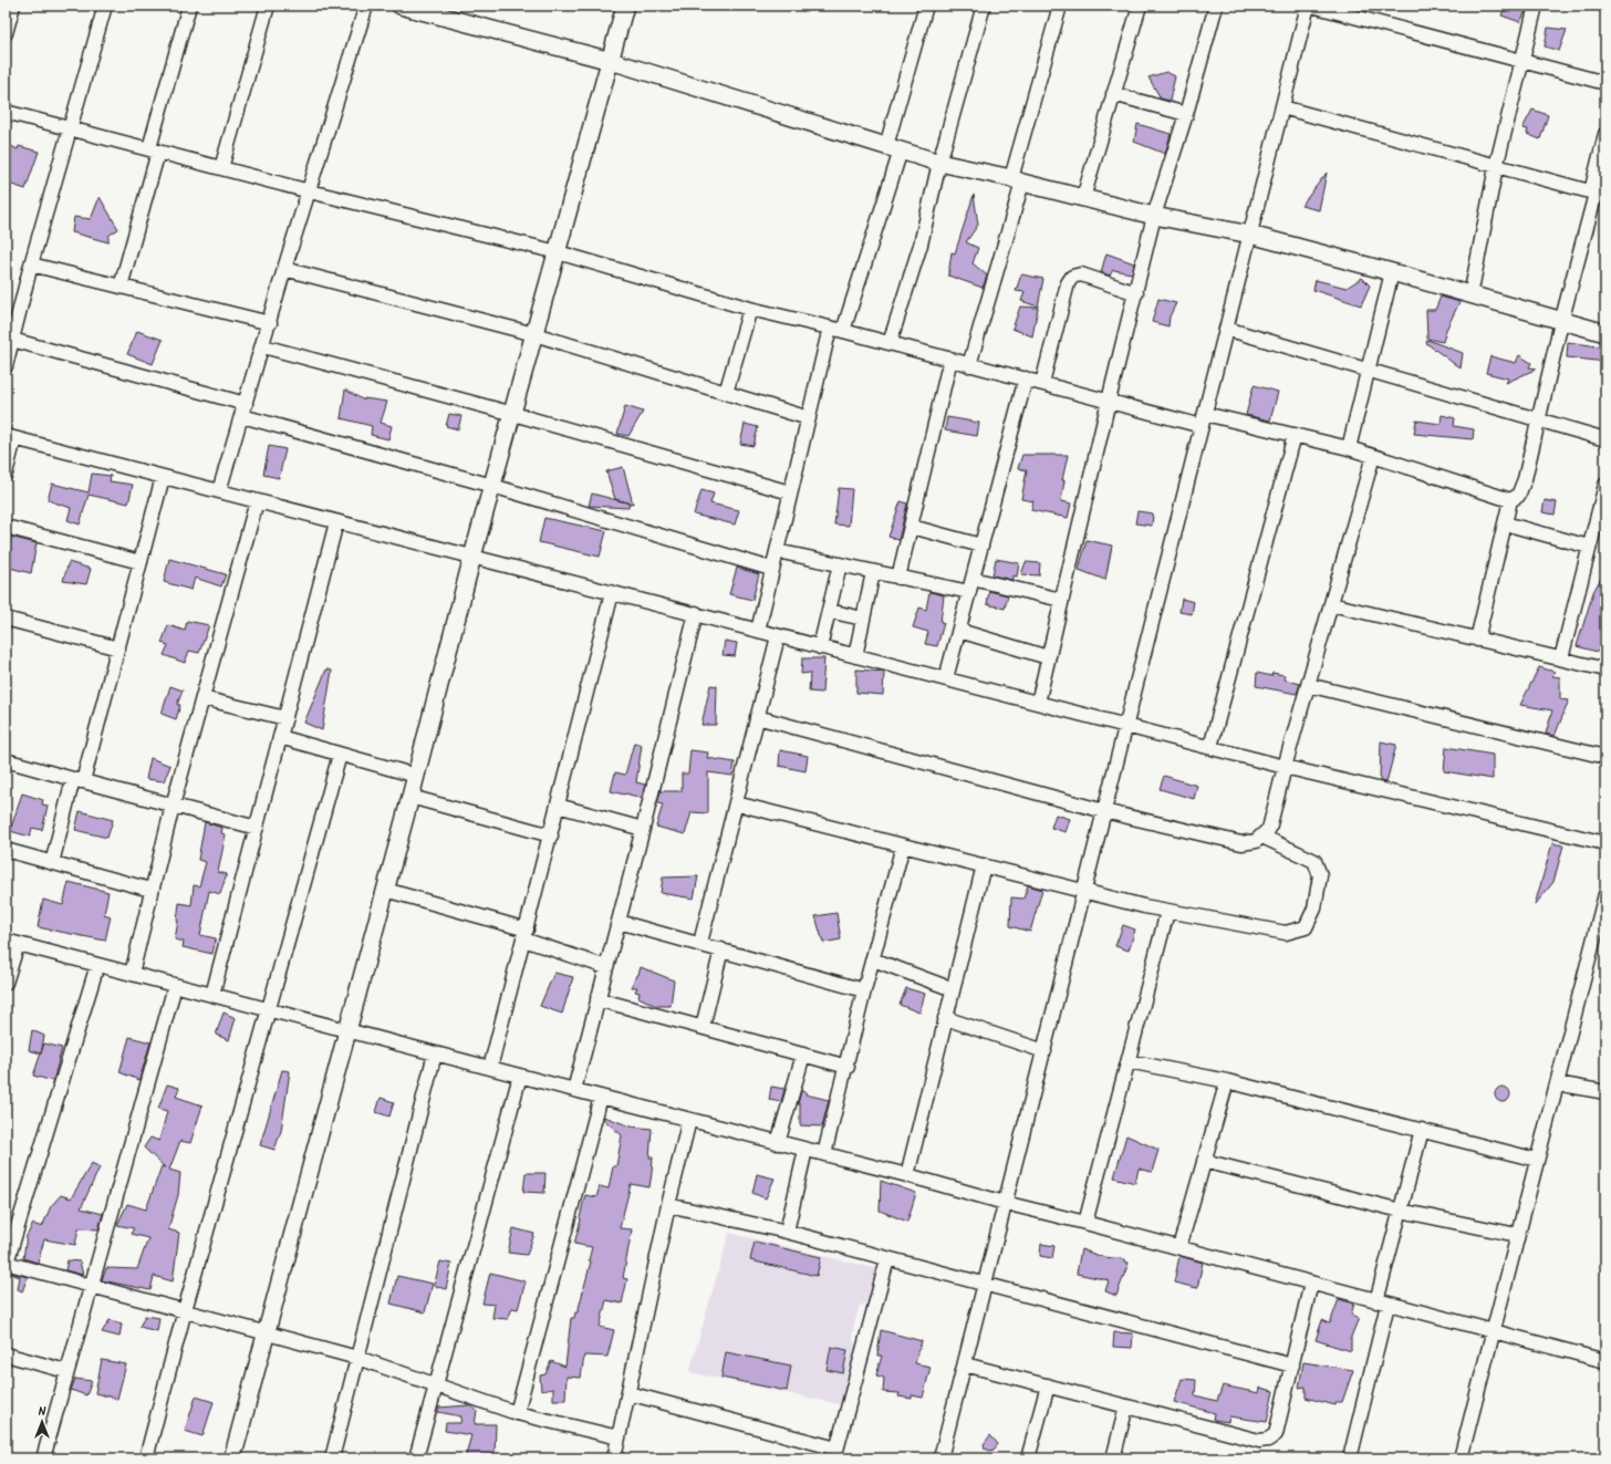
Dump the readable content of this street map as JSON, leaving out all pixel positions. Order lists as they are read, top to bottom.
{
  "north": "top"
}
